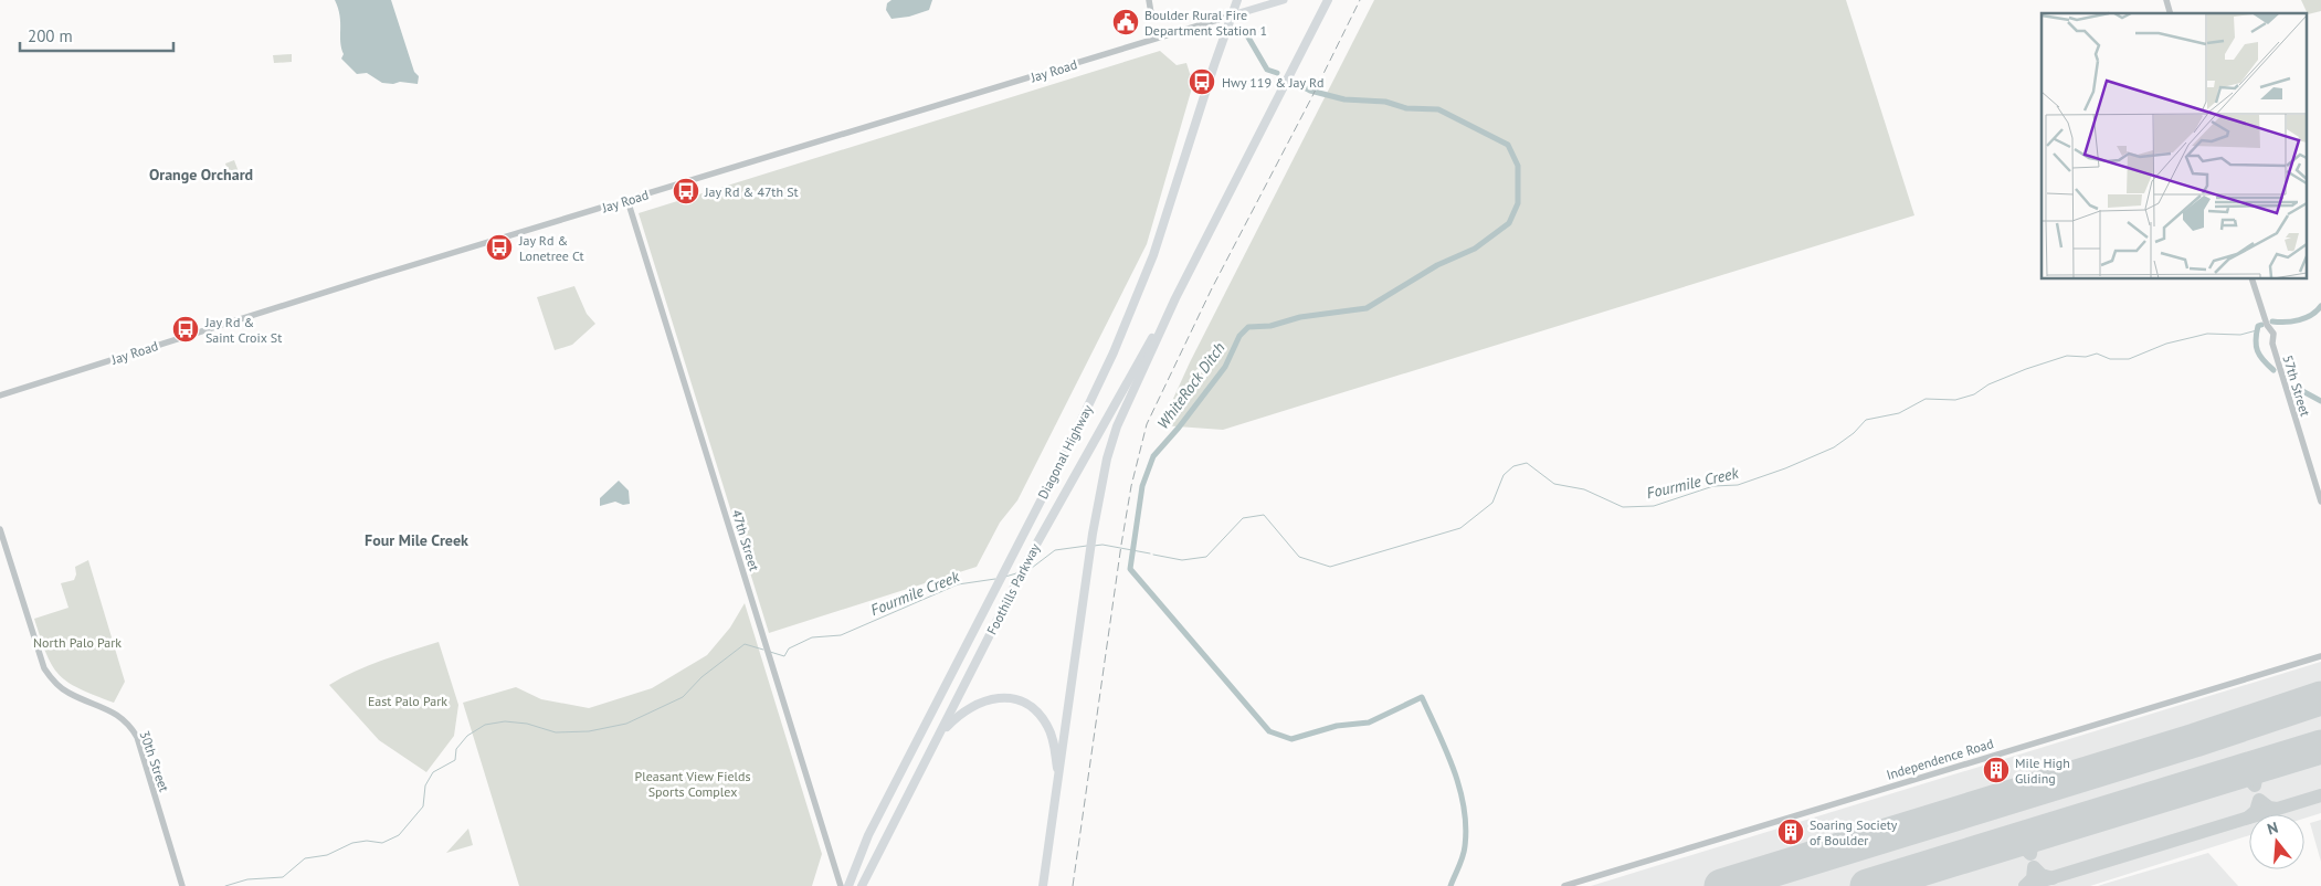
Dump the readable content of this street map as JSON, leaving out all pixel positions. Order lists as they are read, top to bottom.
{
  "streets": {
    "highway": ["Diagonal Highway", "Foothills Parkway"],
    "main road": ["Jay Road"],
    "street": [
      "57th Street",
      "47th Street",
      "Independence Road",
      "30th Street"
    ]
  },
  "crossings": [
    ["Jay Road", "Diagonal Highway"],
    ["Jay Road", "47th Street"]
  ],
  "districts": ["Orange Orchard", "Four Mile Creek"],
  "water": ["WhiteRock Ditch", "Fourmile Creek"],
  "parks": ["North Palo Park", "East Palo Park", "Pleasant View Fields Sports Complex"],
  "places": {
    "public building": ["Boulder Rural Fire Department Station 1"],
    "bus stop": [
      "Hwy 119 & Jay Rd",
      "Jay Rd & 47th St",
      "Jay Rd & Lonetree Ct",
      "Jay Rd & Saint Croix St"
    ],
    "building": ["Mile High Gliding", "Soaring Society of Boulder"]
  },
  "scale_bar": "200 m",
  "north": "top"
}
